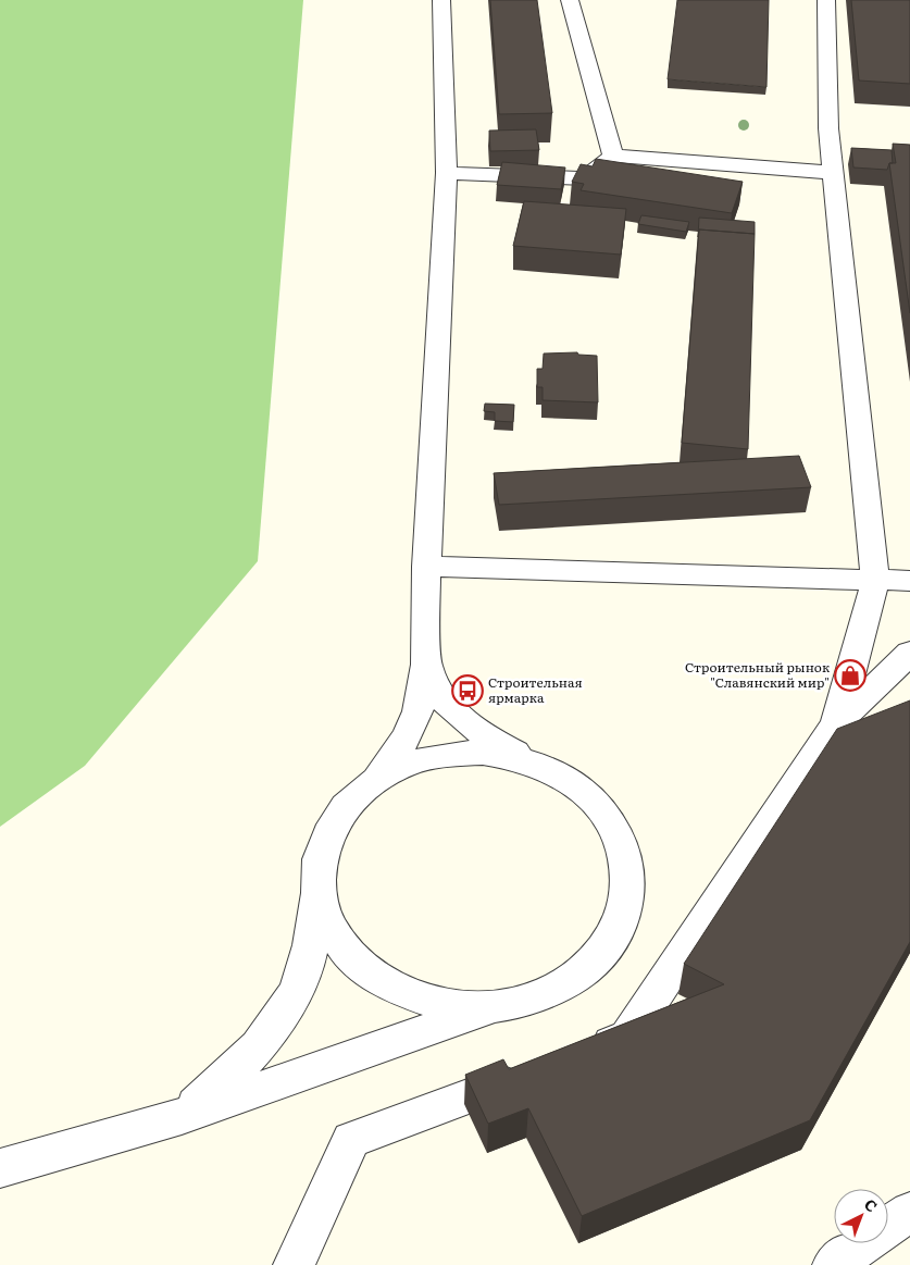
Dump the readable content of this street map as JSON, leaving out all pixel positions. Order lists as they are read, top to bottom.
{
  "places": {
    "shop": ["Строительный рынок \"Славянский мир\""],
    "bus stop": ["Строительная ярмарка"]
  },
  "north": "top right"
}
